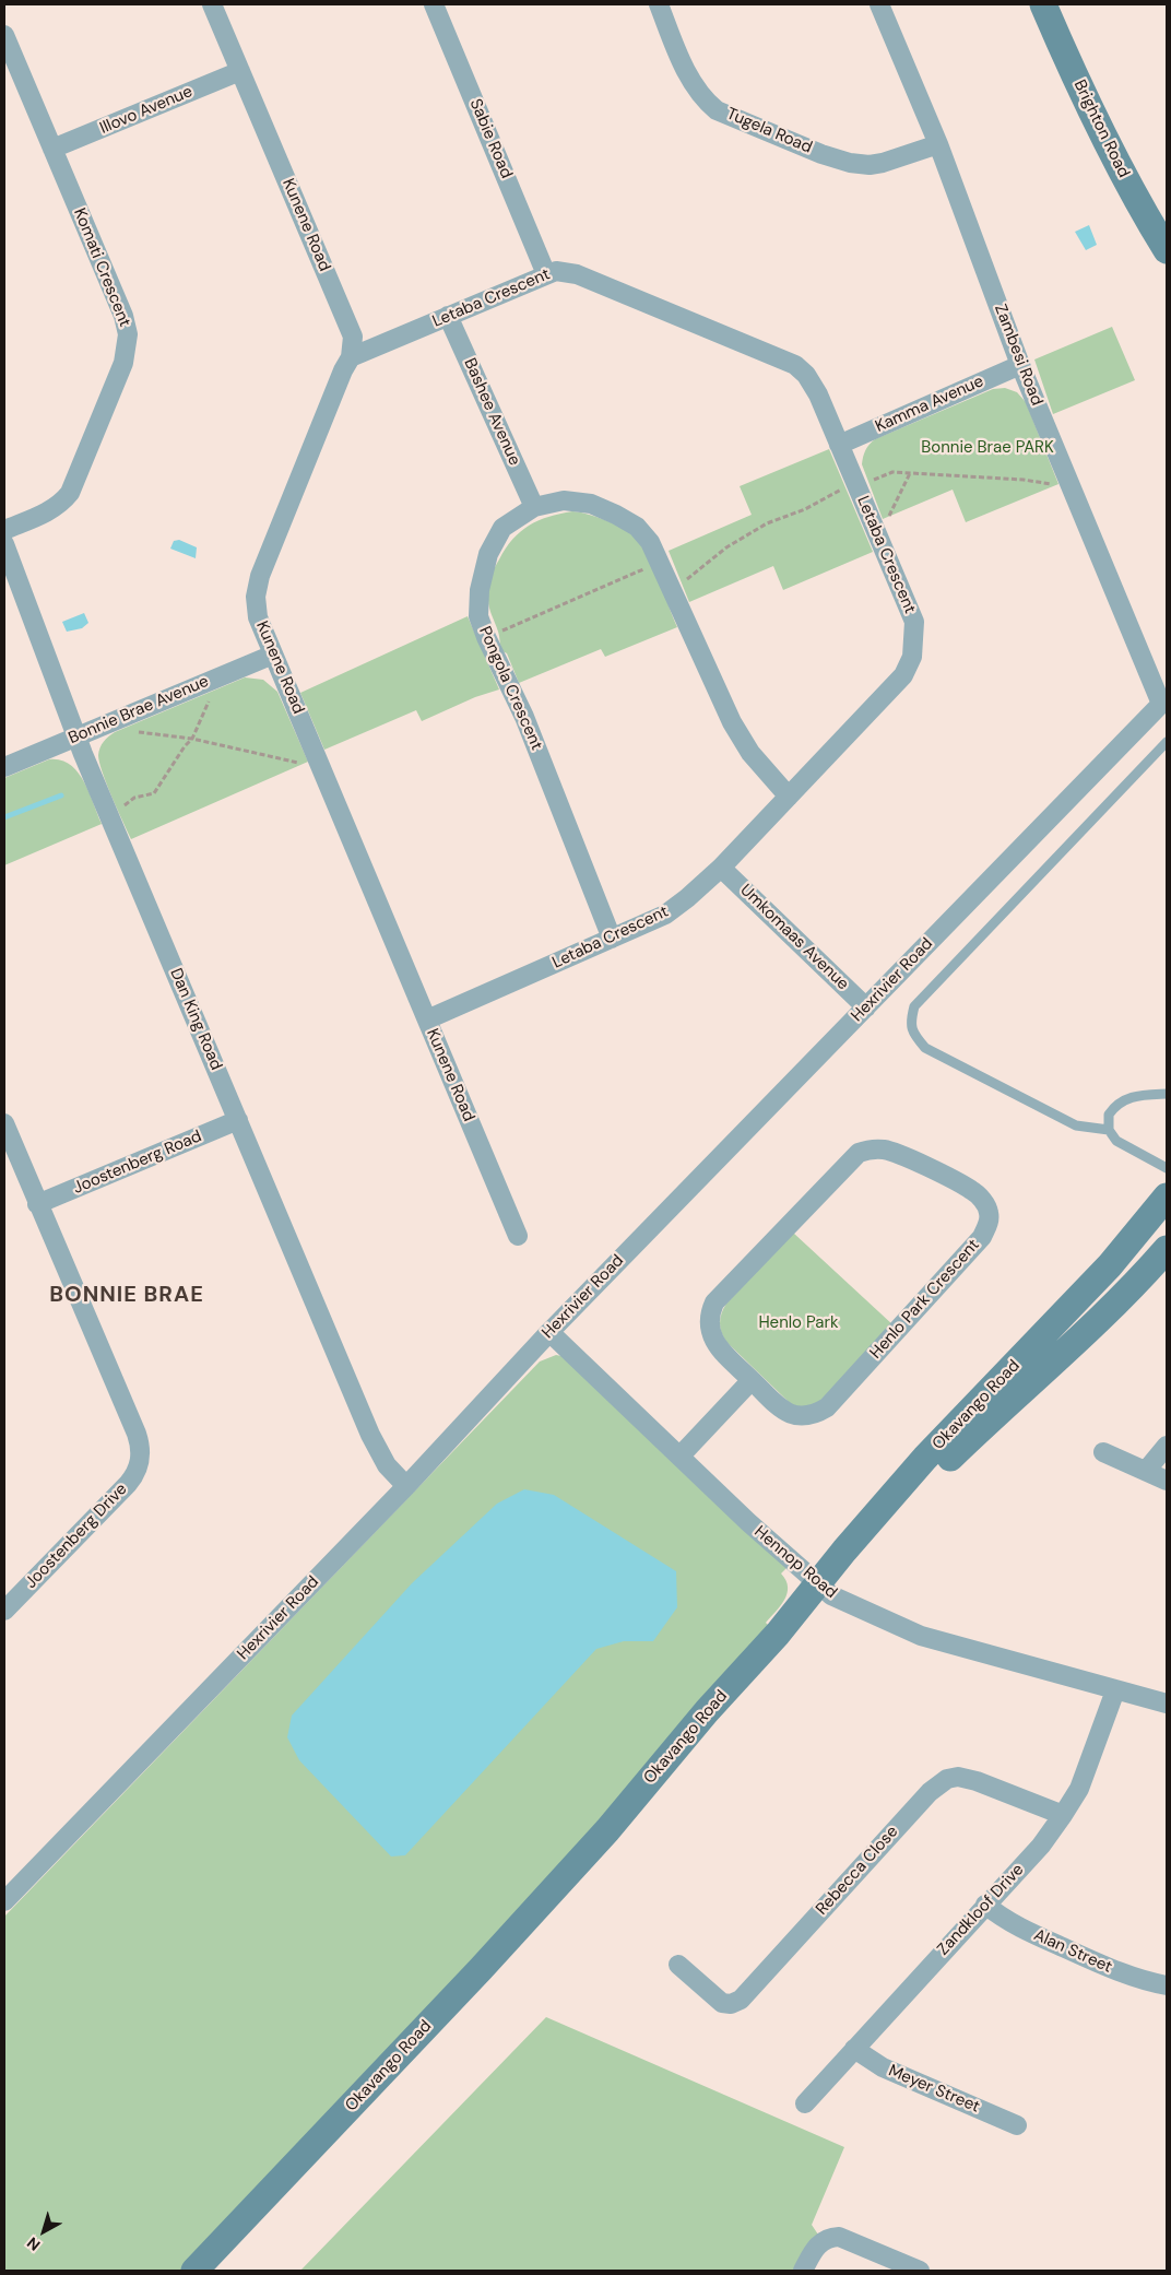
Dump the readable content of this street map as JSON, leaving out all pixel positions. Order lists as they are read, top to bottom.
{
  "streets": {
    "main road": ["Brighton Road", "Okavango Road"],
    "street": [
      "Illovo Avenue",
      "Tugela Road",
      "Sabie Road",
      "Kunene Road",
      "Komati Crescent",
      "Letaba Crescent",
      "Zambesi Road",
      "Kamma Avenue",
      "Bashee Avenue",
      "Pongola Crescent",
      "Bonnie Brae Avenue",
      "Umkomaas Avenue",
      "Hexrivier Road",
      "Dan King Road",
      "Joostenberg Road",
      "Henlo Park Crescent",
      "Joostenberg Drive",
      "Hennop Road",
      "Rebecca Close",
      "Zandkloof Drive",
      "Alan Street",
      "Meyer Street"
    ]
  },
  "crossings": [
    ["Illovo Avenue", "Kunene Road"],
    ["Illovo Avenue", "Komati Crescent"],
    ["Tugela Road", "Zambesi Road"],
    ["Sabie Road", "Letaba Crescent"],
    ["Kunene Road", "Letaba Crescent"],
    ["Kunene Road", "Bonnie Brae Avenue"],
    ["Letaba Crescent", "Kamma Avenue"],
    ["Letaba Crescent", "Bashee Avenue"],
    ["Letaba Crescent", "Pongola Crescent"],
    ["Letaba Crescent", "Umkomaas Avenue"],
    ["Zambesi Road", "Kamma Avenue"],
    ["Zambesi Road", "Hexrivier Road"],
    ["Bashee Avenue", "Pongola Crescent"],
    ["Bonnie Brae Avenue", "Dan King Road"],
    ["Umkomaas Avenue", "Hexrivier Road"],
    ["Hexrivier Road", "Dan King Road"],
    ["Hexrivier Road", "Hennop Road"],
    ["Dan King Road", "Joostenberg Road"],
    ["Joostenberg Road", "Joostenberg Drive"],
    ["Okavango Road", "Hennop Road"],
    ["Hennop Road", "Zandkloof Drive"],
    ["Rebecca Close", "Zandkloof Drive"],
    ["Zandkloof Drive", "Alan Street"],
    ["Zandkloof Drive", "Meyer Street"]
  ],
  "districts": ["BONNIE BRAE"],
  "parks": ["Bonnie Brae PARK", "Henlo Park"],
  "north": "bottom left"
}
